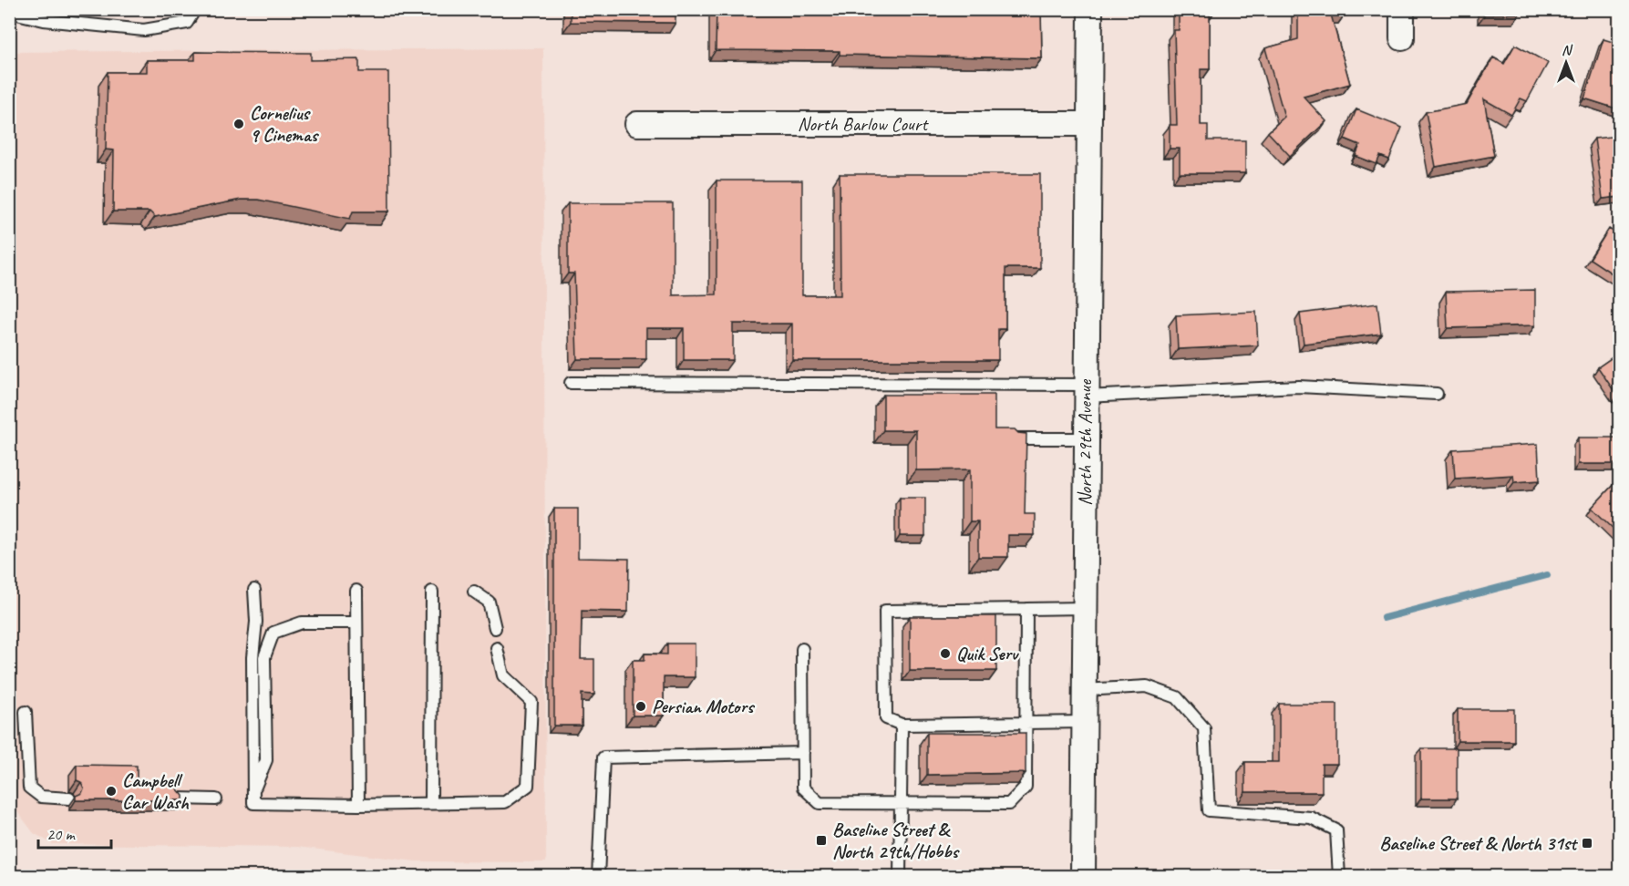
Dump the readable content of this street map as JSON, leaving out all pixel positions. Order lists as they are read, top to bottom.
{
  "streets": {
    "street": ["North Barlow Court", "North 29th Avenue"]
  },
  "crossings": [
    ["North Barlow Court", "North 29th Avenue"]
  ],
  "places": {
    "other": [
      "Cornelius 9 Cinemas",
      "Quik Serv",
      "Persian Motors",
      "Campbell Car Wash"
    ],
    "transit": ["Baseline Street & North 29th/Hobbs", "Baseline Street & North 31st"]
  },
  "scale_bar": "20 m",
  "north": "top"
}
